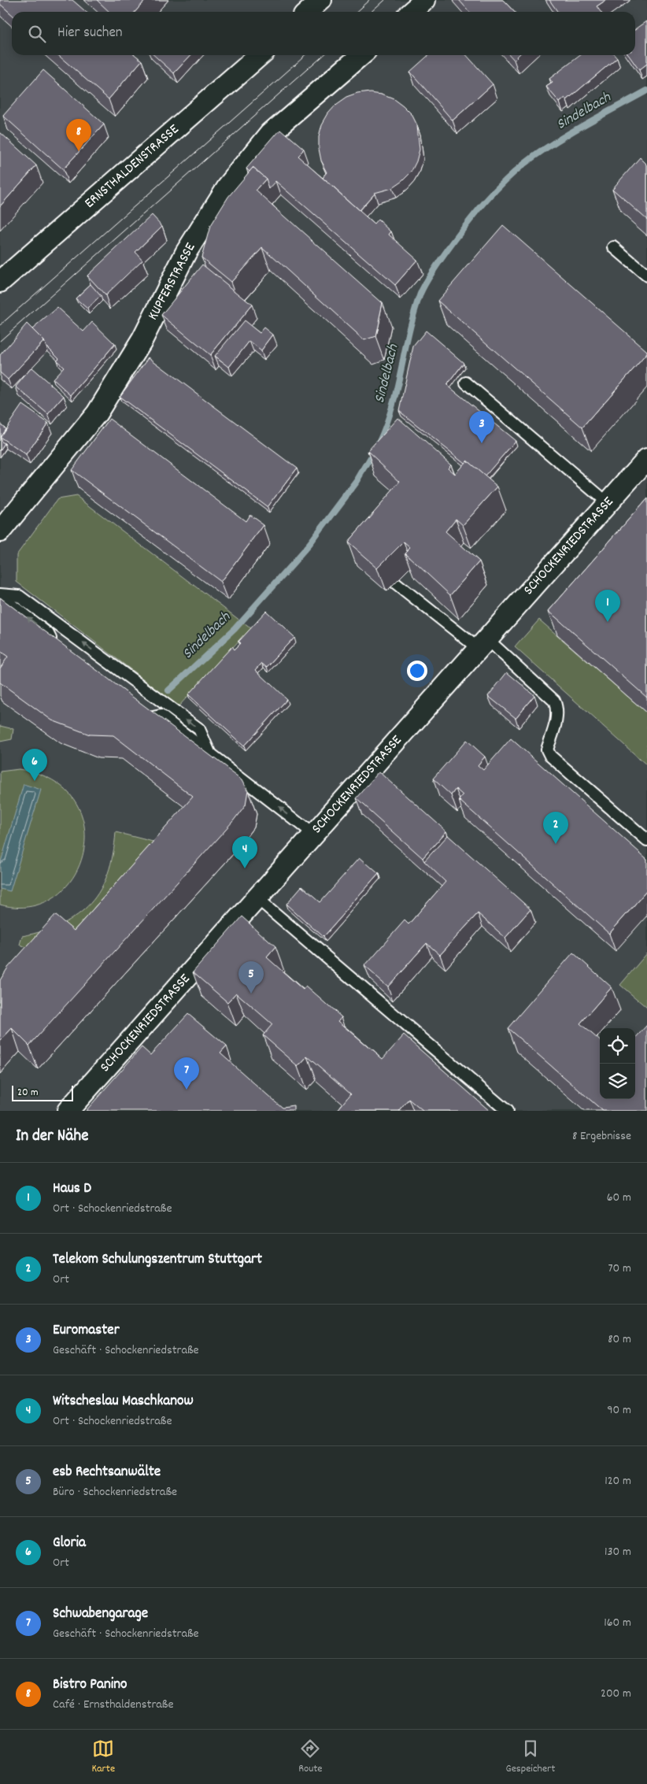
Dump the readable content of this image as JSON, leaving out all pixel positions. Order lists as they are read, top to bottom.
{
  "streets": {
    "street": ["ERNSTHALDENSTRASSE", "KUPFERSTRASSE", "SCHOCKENRIEDSTRASSE"]
  },
  "water": ["Sindelbach"],
  "scale_bar": "20 m",
  "page": {
    "search": "Hier suchen",
    "pins": [
      "8",
      "3",
      "1",
      "6",
      "2",
      "4",
      "5",
      "7"
    ],
    "scale": "20 m",
    "heading": ["In der Nähe", "8 Ergebnisse"],
    "list": [
      {
        "mark": "1",
        "name": "Haus D",
        "note": "Ort · Schockenriedstraße",
        "value": "60 m"
      },
      {
        "mark": "2",
        "name": "Telekom Schulungszentrum Stuttgart",
        "note": "Ort",
        "value": "70 m"
      },
      {
        "mark": "3",
        "name": "Euromaster",
        "note": "Geschäft · Schockenriedstraße",
        "value": "80 m"
      },
      {
        "mark": "4",
        "name": "Witscheslau Maschkanow",
        "note": "Ort · Schockenriedstraße",
        "value": "90 m"
      },
      {
        "mark": "5",
        "name": "esb Rechtsanwälte",
        "note": "Büro · Schockenriedstraße",
        "value": "120 m"
      },
      {
        "mark": "6",
        "name": "Gloria",
        "note": "Ort",
        "value": "130 m"
      },
      {
        "mark": "7",
        "name": "Schwabengarage",
        "note": "Geschäft · Schockenriedstraße",
        "value": "160 m"
      },
      {
        "mark": "8",
        "name": "Bistro Panino",
        "note": "Café · Ernsthaldenstraße",
        "value": "200 m"
      }
    ],
    "nav": ["Karte", "Route", "Gespeichert"]
  }
}
